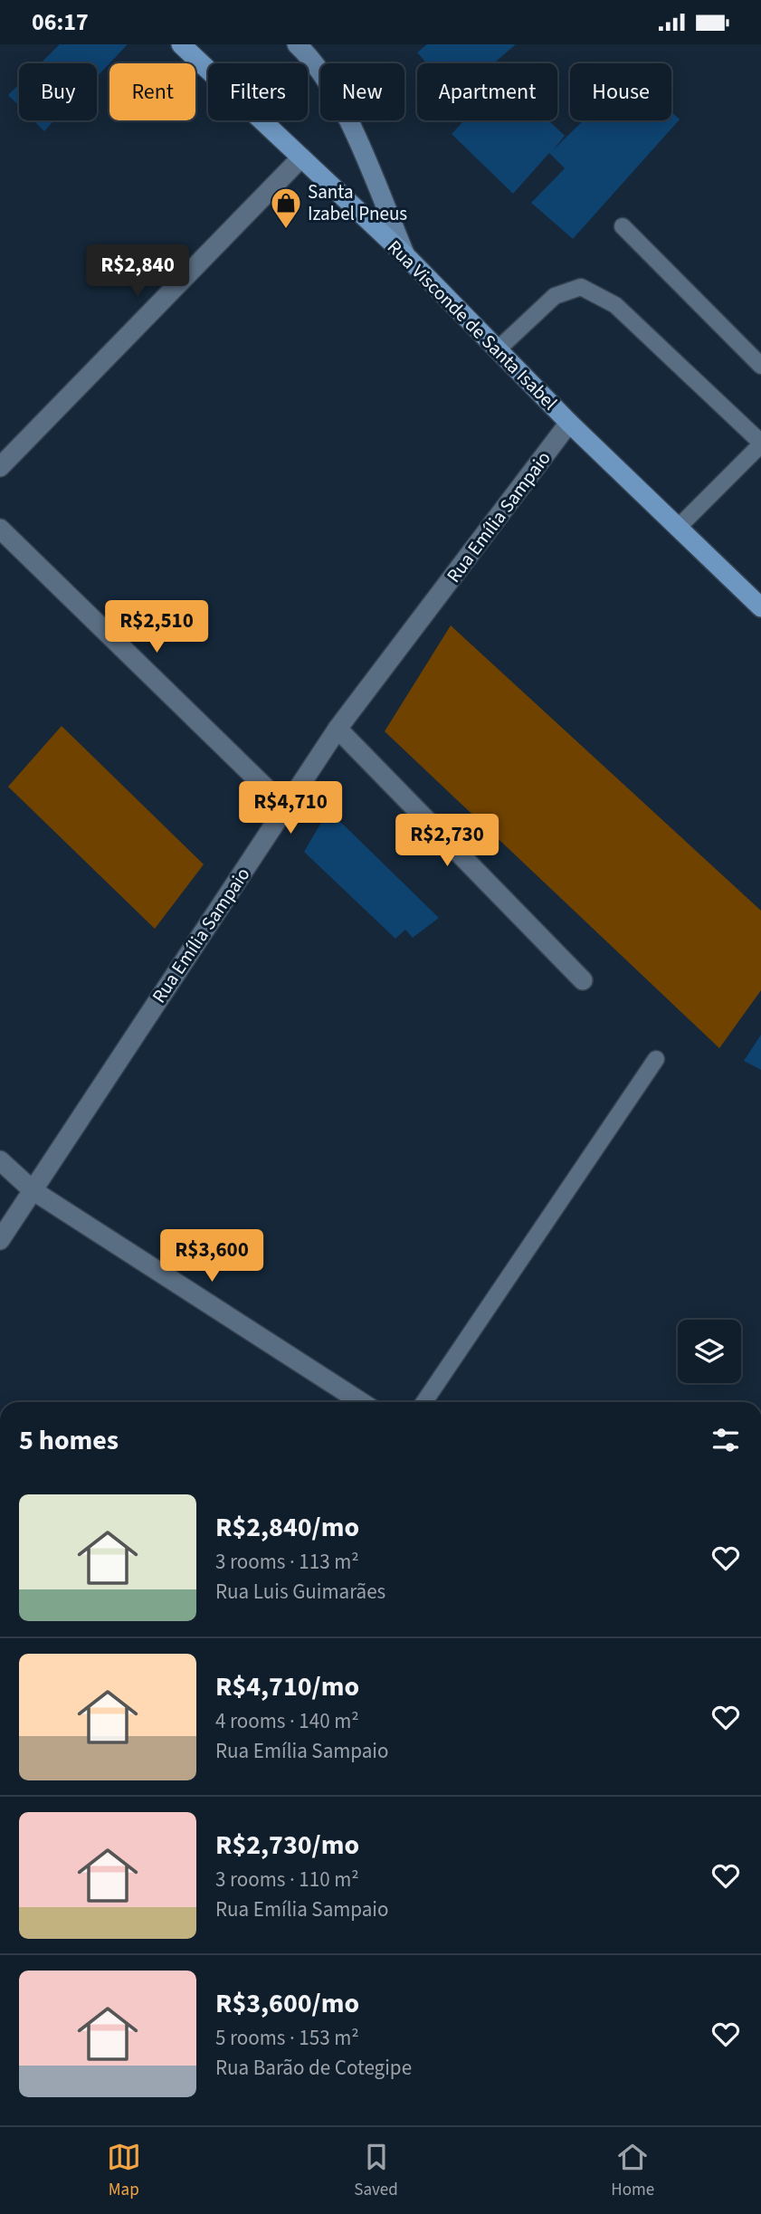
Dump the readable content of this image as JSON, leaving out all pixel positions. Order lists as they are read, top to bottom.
{
  "streets": {
    "main road": ["Rua Visconde de Santa Isabel"],
    "street": ["Rua Emília Sampaio"]
  },
  "crossings": [
    ["Rua Visconde de Santa Isabel", "Rua Emília Sampaio"]
  ],
  "places": {
    "shop": ["Santa Izabel Pneus"]
  },
  "page": {
    "status": "06:17",
    "chip": [
      "Buy",
      "Rent",
      "Filters",
      "New",
      "Apartment",
      "House"
    ],
    "price": [
      "R$2,840",
      "R$2,510",
      "R$4,710",
      "R$2,730",
      "R$3,600"
    ],
    "heading": "5 homes",
    "list": [
      {
        "name": "R$2,840/mo",
        "note": "3 rooms · 113 m² · Rua Luis Guimarães"
      },
      {
        "name": "R$4,710/mo",
        "note": "4 rooms · 140 m² · Rua Emília Sampaio"
      },
      {
        "name": "R$2,730/mo",
        "note": "3 rooms · 110 m² · Rua Emília Sampaio"
      },
      {
        "name": "R$3,600/mo",
        "note": "5 rooms · 153 m² · Rua Barão de Cotegipe"
      }
    ],
    "tabs": ["Map", "Saved", "Home"]
  }
}
